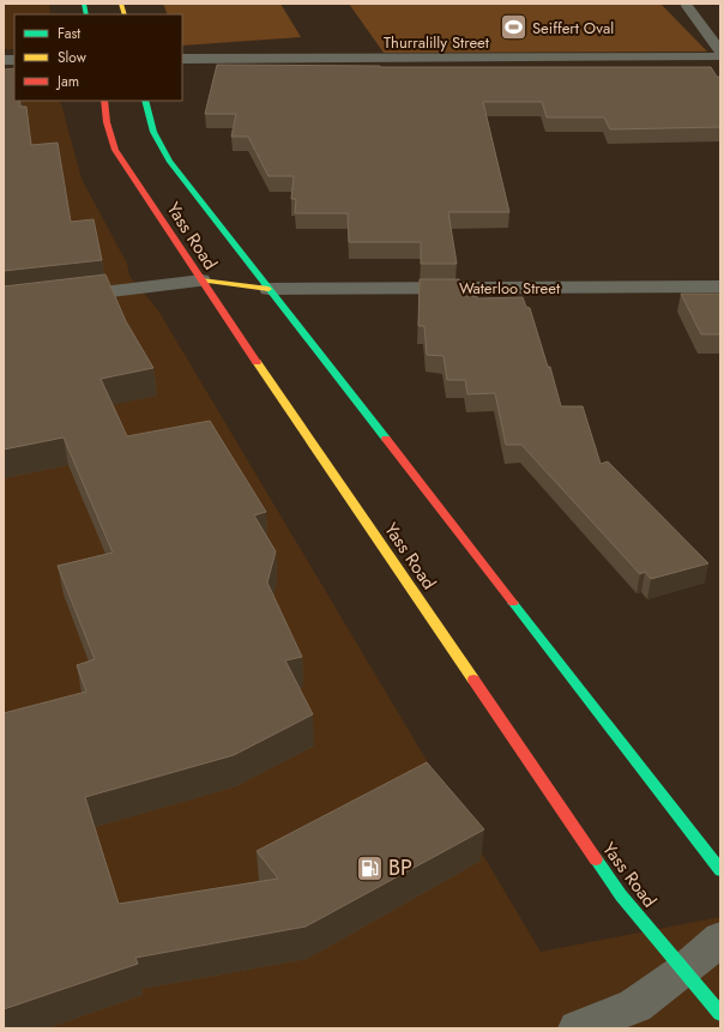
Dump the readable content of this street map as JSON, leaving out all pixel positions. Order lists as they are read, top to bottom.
{
  "streets": {
    "main road": ["Yass Road"],
    "street": ["Thurralilly Street", "Waterloo Street"]
  },
  "crossings": [
    ["Yass Road", "Waterloo Street"]
  ],
  "places": {
    "sports": ["Seiffert Oval"],
    "fuel station": ["BP"]
  },
  "legend": ["Fast", "Slow", "Jam"]
}
